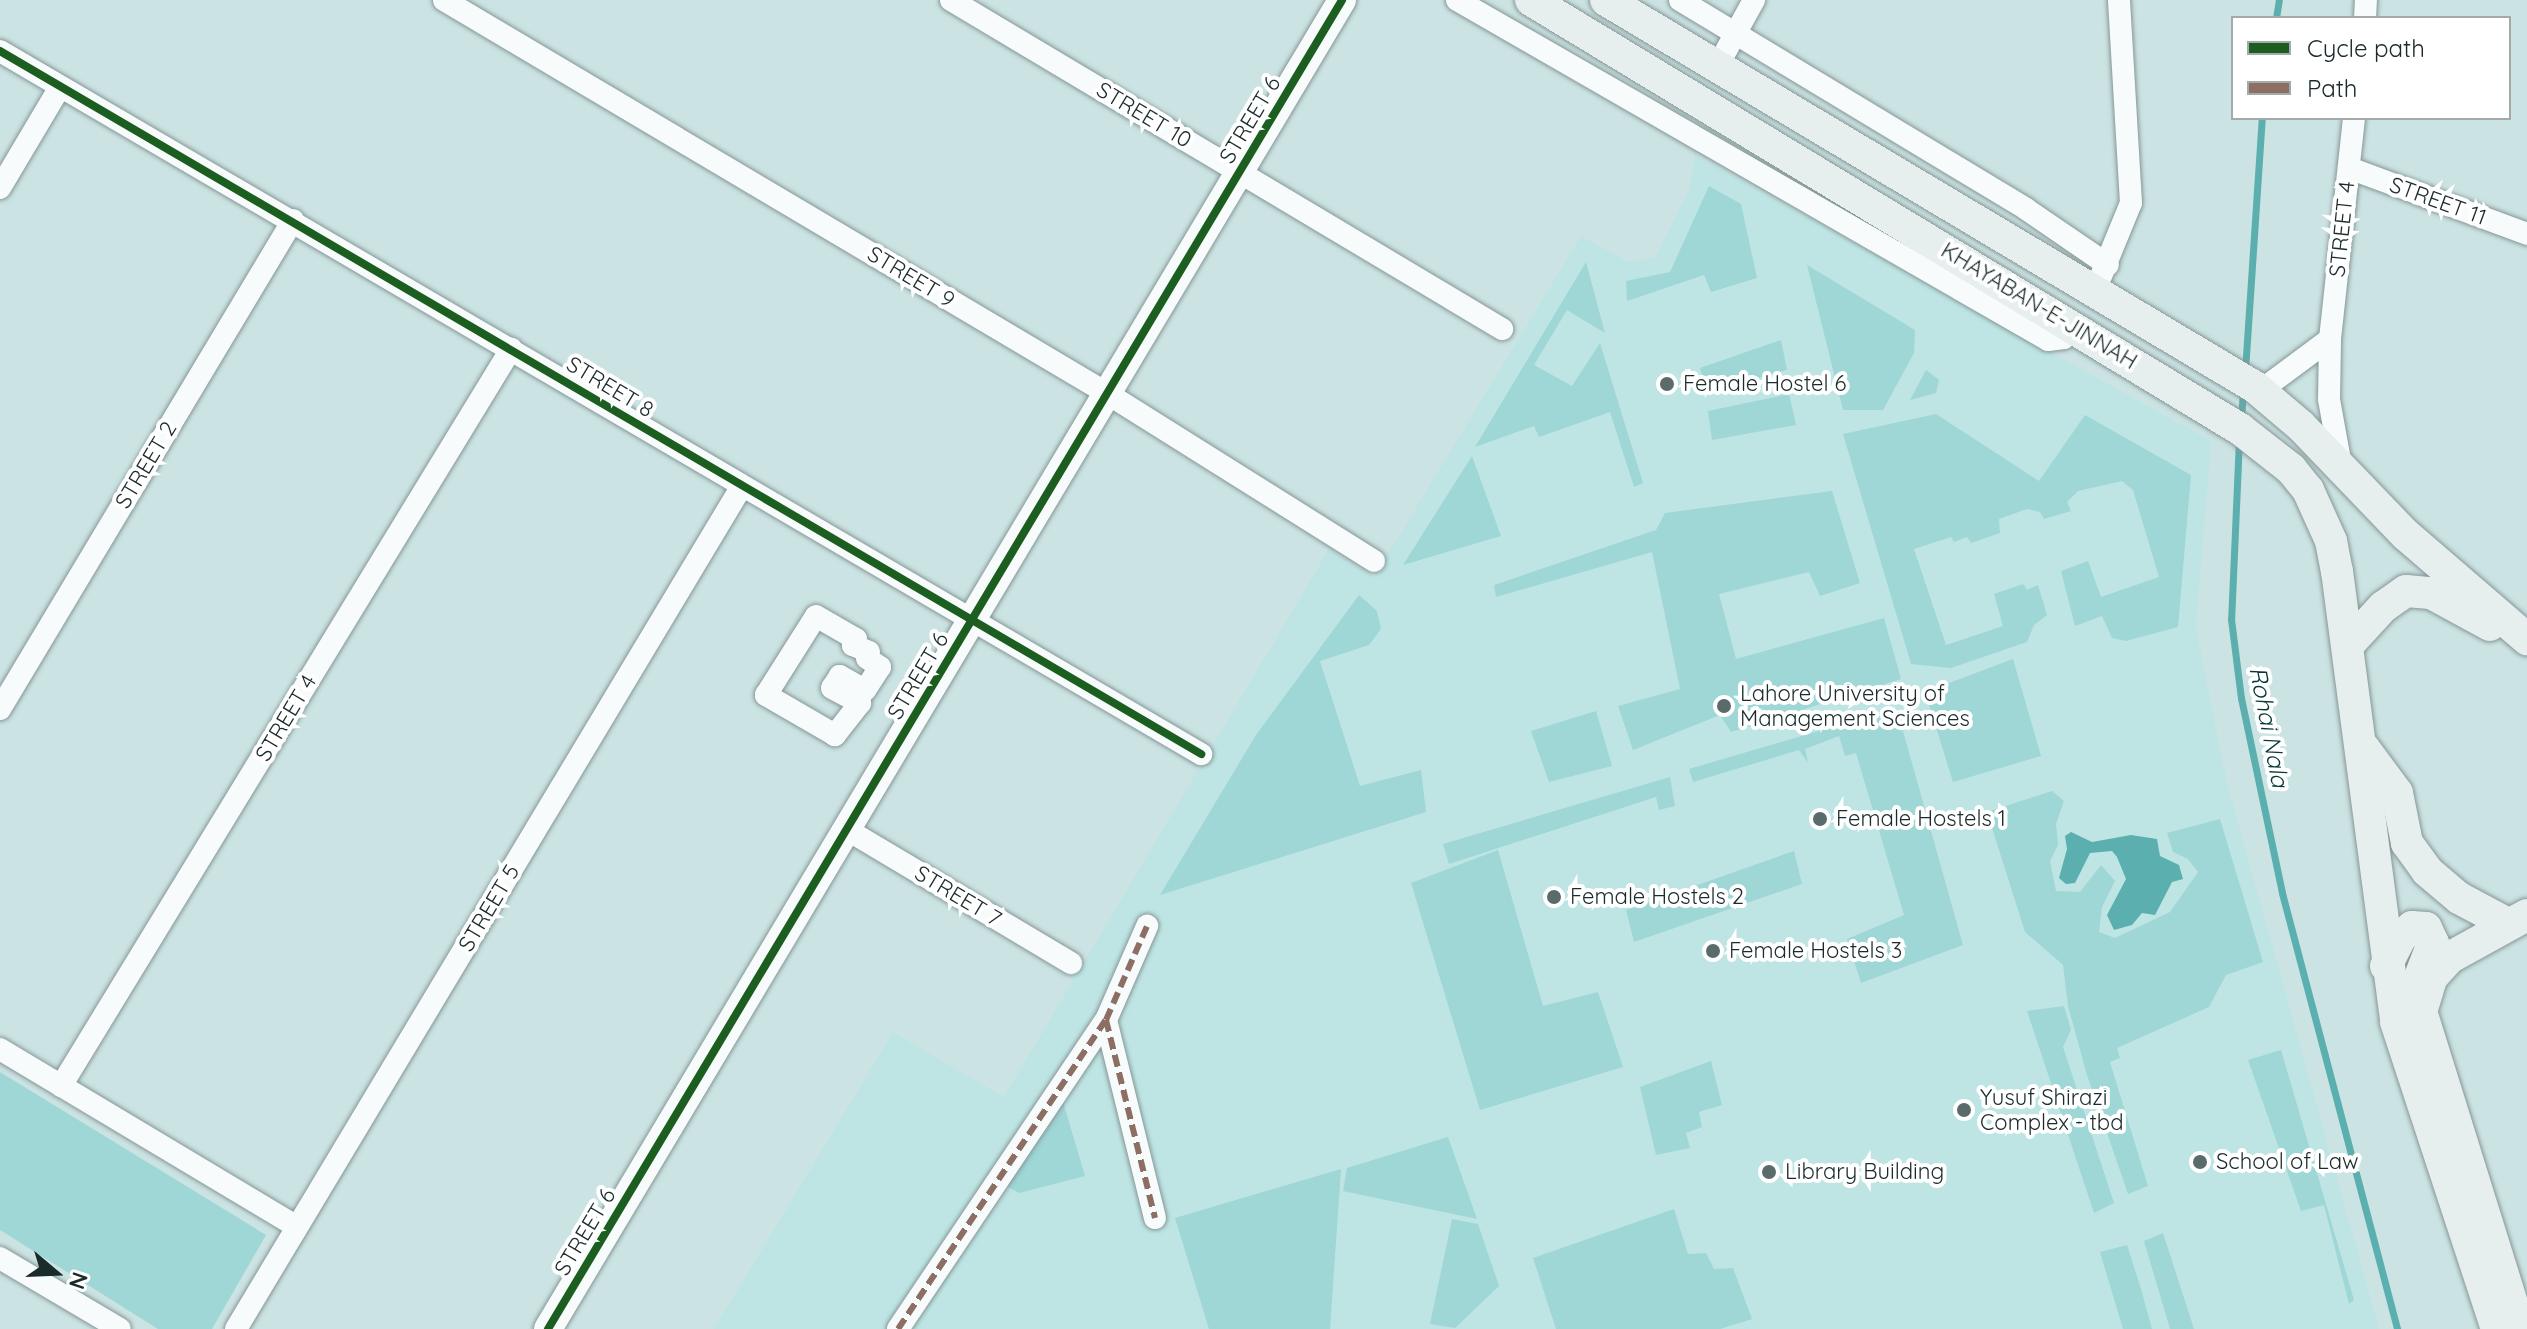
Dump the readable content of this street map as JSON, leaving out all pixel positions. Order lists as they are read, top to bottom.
{
  "streets": {
    "main road": ["KHAYABAN-E-JINNAH"],
    "street": [
      "STREET 10",
      "STREET 6",
      "STREET 11",
      "STREET 4",
      "STREET 9",
      "STREET 8",
      "STREET 2",
      "STREET 7",
      "STREET 5"
    ]
  },
  "crossings": [
    ["STREET 10", "STREET 6"],
    ["STREET 6", "STREET 9"],
    ["STREET 6", "STREET 8"],
    ["STREET 6", "STREET 7"],
    ["STREET 11", "STREET 4"],
    ["STREET 4", "KHAYABAN-E-JINNAH"],
    ["STREET 4", "STREET 8"],
    ["STREET 8", "STREET 2"],
    ["STREET 8", "STREET 5"]
  ],
  "water": ["Rohai Nala"],
  "places": [
    "Female Hostel 6",
    "Lahore University of Management Sciences",
    "Female Hostels 1",
    "Female Hostels 2",
    "Female Hostels 3",
    "Yusuf Shirazi Complex - tbd",
    "School of Law",
    "Library Building"
  ],
  "legend": ["Cycle path", "Path"],
  "north": "right"
}
